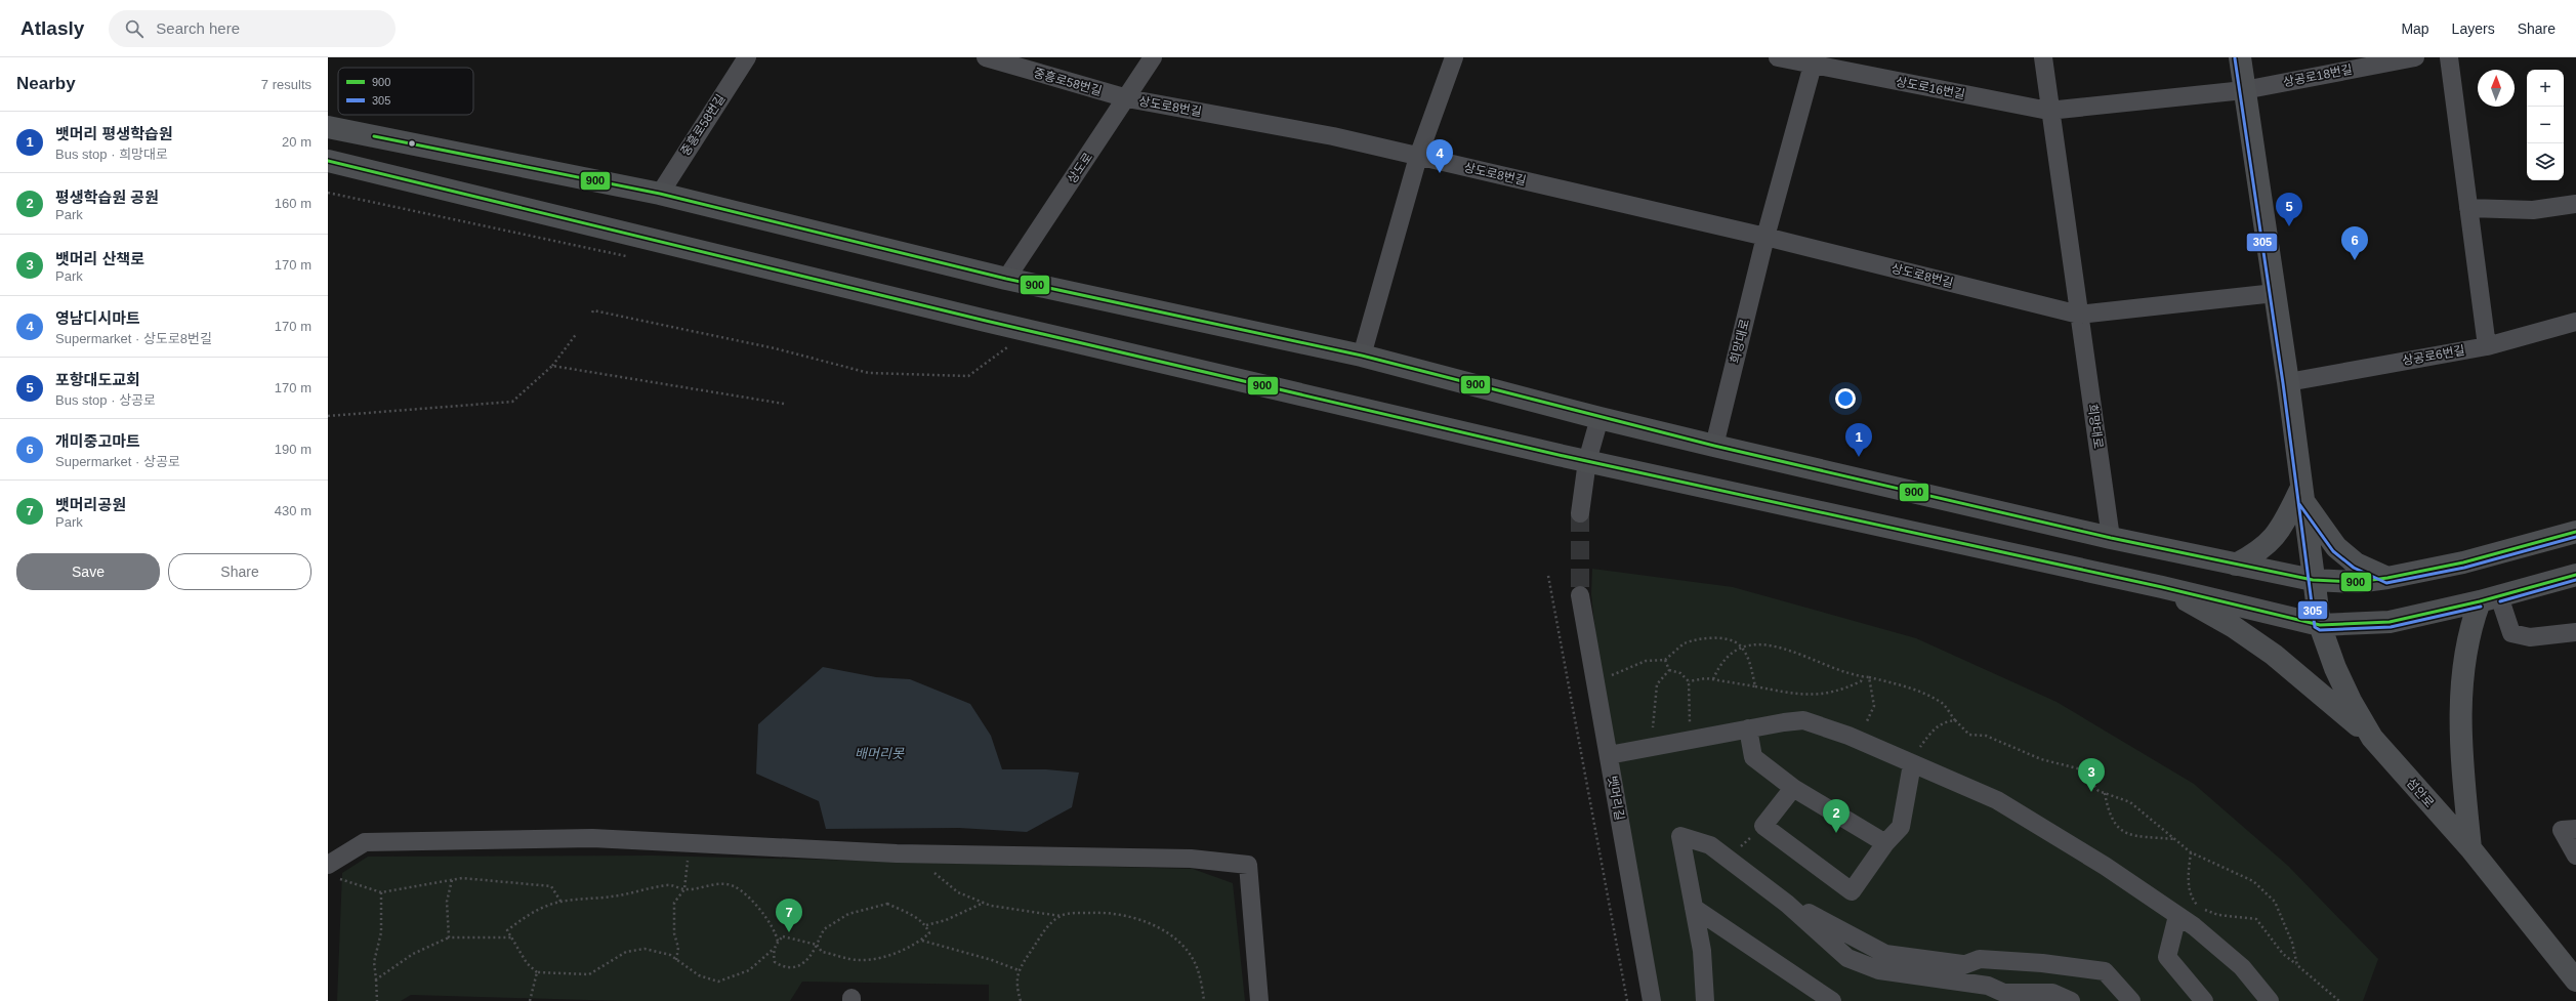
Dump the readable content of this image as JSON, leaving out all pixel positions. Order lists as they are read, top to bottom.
{
  "streets": {
    "main road": ["섬안로"],
    "street": [
      "상공로18번길",
      "중흥로58번길",
      "상도로16번길",
      "상도로8번길",
      "상도로",
      "희망대로",
      "상공로6번길",
      "뱃머리길"
    ]
  },
  "crossings": [
    ["상공로18번길", "상도로16번길"],
    ["상공로18번길", "섬안로"],
    ["중흥로58번길", "상도로8번길"],
    ["중흥로58번길", "상도로"],
    ["상도로16번길", "섬안로"],
    ["상도로8번길", "상도로"],
    ["상도로8번길", "희망대로"],
    ["상도로8번길", "섬안로"],
    ["상공로6번길", "섬안로"]
  ],
  "water": ["배머리못"],
  "lines": ["transit line 305", "transit line 900"],
  "legend": ["900", "305"],
  "north": "top",
  "page": {
    "header": "Atlasly",
    "search": "Search here",
    "nav": ["Map", "Layers", "Share"],
    "heading": ["Nearby", "7 results"],
    "map_buttons": ["+", "−"],
    "list": [
      {
        "mark": "1",
        "name": "뱃머리 평생학습원",
        "note": "Bus stop · 희망대로",
        "value": "20 m"
      },
      {
        "mark": "2",
        "name": "평생학습원 공원",
        "note": "Park",
        "value": "160 m"
      },
      {
        "mark": "3",
        "name": "뱃머리 산책로",
        "note": "Park",
        "value": "170 m"
      },
      {
        "mark": "4",
        "name": "영남디시마트",
        "note": "Supermarket · 상도로8번길",
        "value": "170 m"
      },
      {
        "mark": "5",
        "name": "포항대도교회",
        "note": "Bus stop · 상공로",
        "value": "170 m"
      },
      {
        "mark": "6",
        "name": "개미중고마트",
        "note": "Supermarket · 상공로",
        "value": "190 m"
      },
      {
        "mark": "7",
        "name": "뱃머리공원",
        "note": "Park",
        "value": "430 m"
      }
    ],
    "pins": [
      "4",
      "5",
      "6",
      "1",
      "3",
      "2",
      "7"
    ],
    "buttons": ["Save", "Share"]
  }
}
